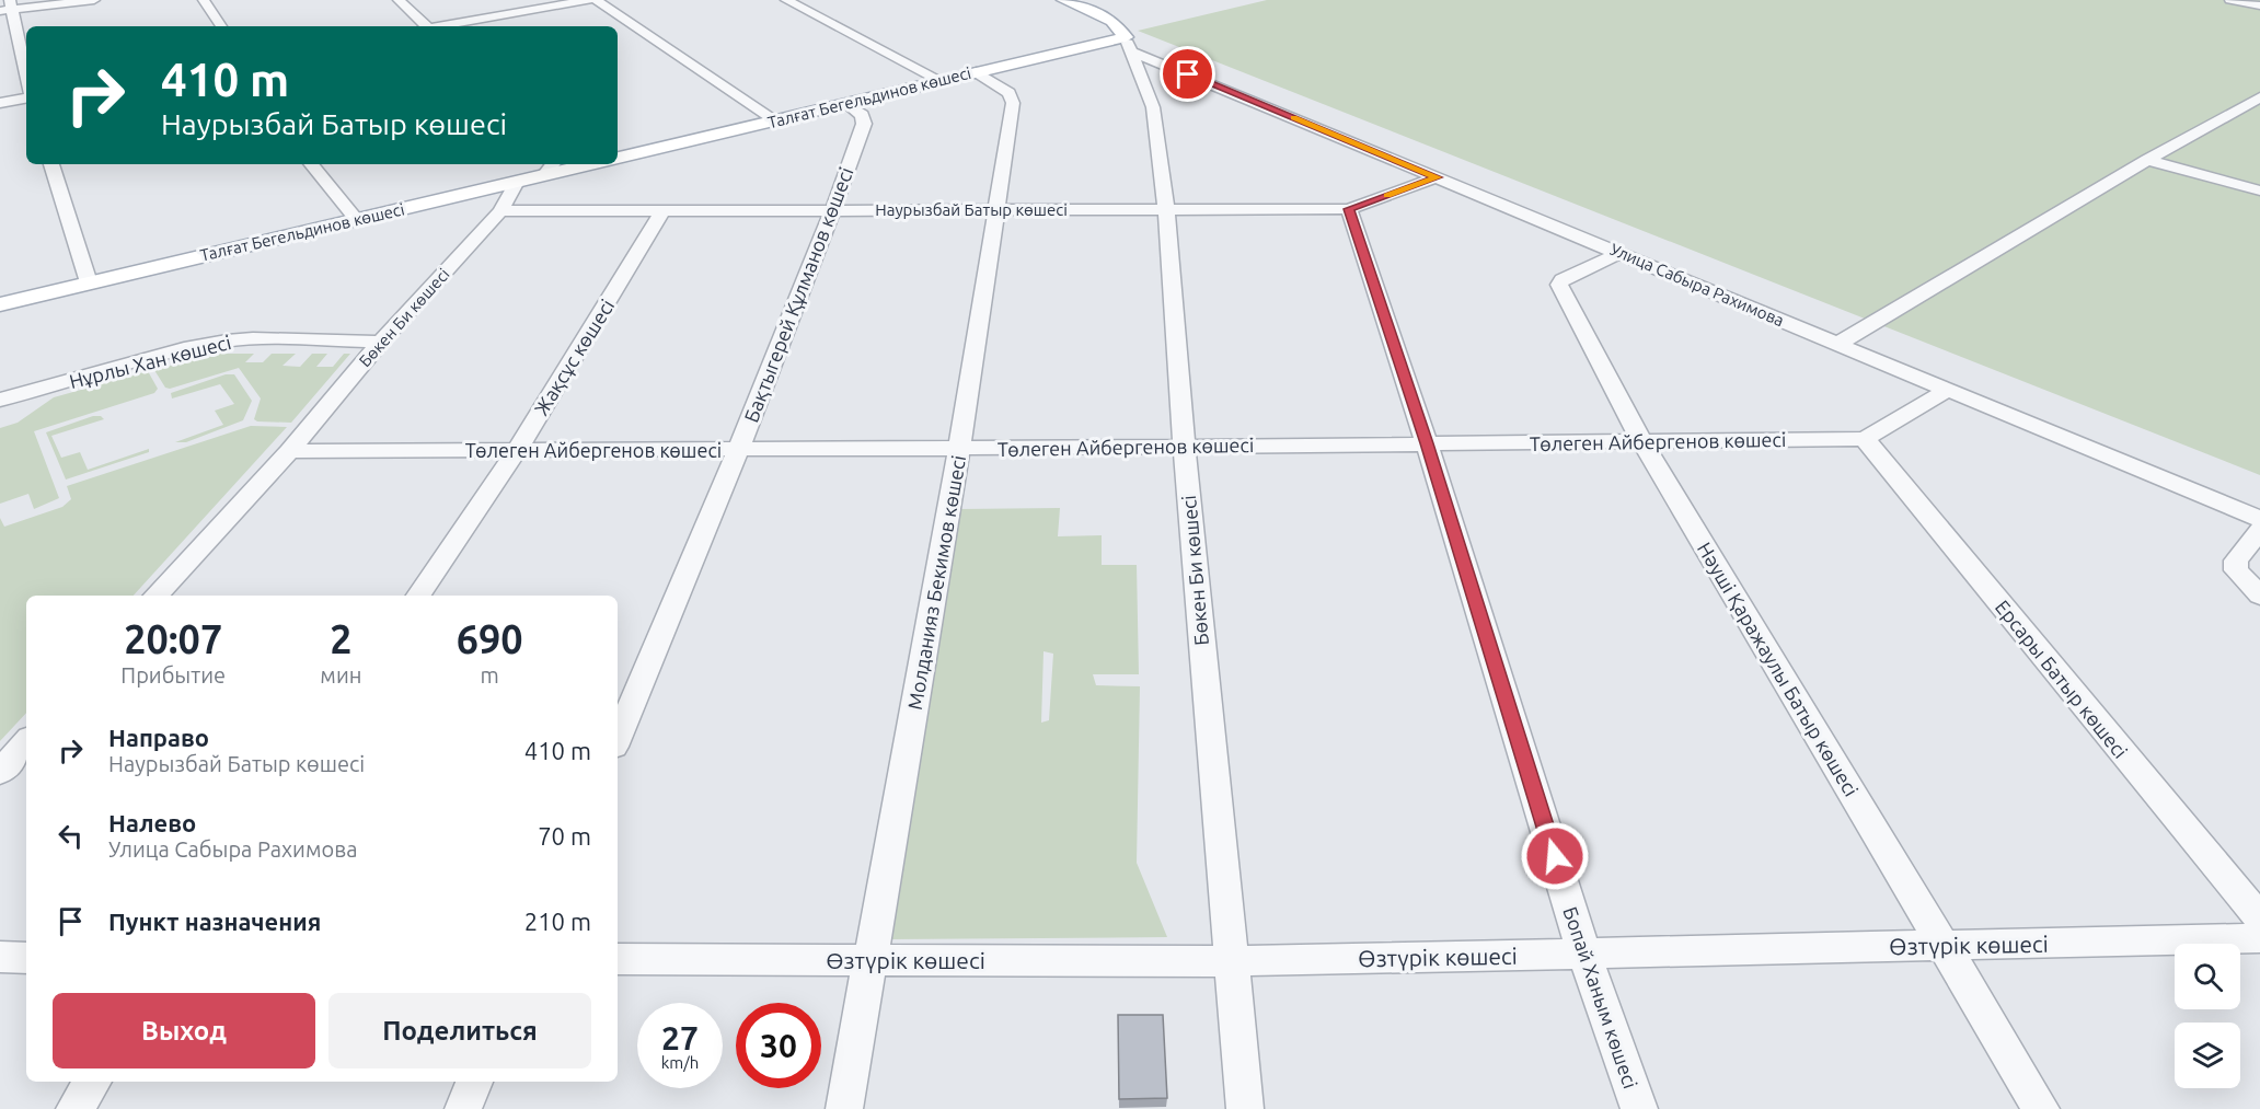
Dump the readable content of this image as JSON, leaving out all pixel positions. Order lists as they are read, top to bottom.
{
  "streets": {
    "main road": ["Талғат Бегельдинов көшесі"],
    "street": [
      "Наурызбай Батыр көшесі",
      "Улица Сабыра Рахимова",
      "Бақтыгерей Құлманов көшесі",
      "Бөкен Би көшесі",
      "Жақсұс көшесі",
      "Нұрлы Хан көшесі",
      "Төлеген Айбергенов көшесі",
      "Молданияз Бекимов көшесі",
      "Нәуші Қаражаулы Батыр көшесі",
      "Ерсары Батыр көшесі",
      "Өзтүрік көшесі",
      "Бопай Ханым көшесі"
    ]
  },
  "crossings": [
    ["Талғат Бегельдинов көшесі", "Улица Сабыра Рахимова"],
    ["Талғат Бегельдинов көшесі", "Бақтыгерей Құлманов көшесі"],
    ["Талғат Бегельдинов көшесі", "Бөкен Би көшесі"],
    ["Талғат Бегельдинов көшесі", "Молданияз Бекимов көшесі"],
    ["Наурызбай Батыр көшесі", "Улица Сабыра Рахимова"],
    ["Наурызбай Батыр көшесі", "Бақтыгерей Құлманов көшесі"],
    ["Наурызбай Батыр көшесі", "Бөкен Би көшесі"],
    ["Наурызбай Батыр көшесі", "Жақсұс көшесі"],
    ["Наурызбай Батыр көшесі", "Молданияз Бекимов көшесі"],
    ["Наурызбай Батыр көшесі", "Бопай Ханым көшесі"],
    ["Улица Сабыра Рахимова", "Бөкен Би көшесі"],
    ["Улица Сабыра Рахимова", "Нәуші Қаражаулы Батыр көшесі"],
    ["Бақтыгерей Құлманов көшесі", "Төлеген Айбергенов көшесі"],
    ["Бөкен Би көшесі", "Нұрлы Хан көшесі"],
    ["Бөкен Би көшесі", "Төлеген Айбергенов көшесі"],
    ["Бөкен Би көшесі", "Өзтүрік көшесі"],
    ["Жақсұс көшесі", "Төлеген Айбергенов көшесі"],
    ["Төлеген Айбергенов көшесі", "Молданияз Бекимов көшесі"],
    ["Төлеген Айбергенов көшесі", "Нәуші Қаражаулы Батыр көшесі"],
    ["Төлеген Айбергенов көшесі", "Ерсары Батыр көшесі"],
    ["Төлеген Айбергенов көшесі", "Бопай Ханым көшесі"],
    ["Молданияз Бекимов көшесі", "Өзтүрік көшесі"],
    ["Нәуші Қаражаулы Батыр көшесі", "Өзтүрік көшесі"],
    ["Өзтүрік көшесі", "Бопай Ханым көшесі"]
  ],
  "page": {
    "turn": ["410 m", "Наурызбай Батыр көшесі"],
    "eta": [
      "20:07",
      "Прибытие",
      "2",
      "мин",
      "690",
      "m"
    ],
    "list": [
      {
        "name": "Направо",
        "note": "Наурызбай Батыр көшесі",
        "value": "410 m"
      },
      {
        "name": "Налево",
        "note": "Улица Сабыра Рахимова",
        "value": "70 m"
      },
      {
        "name": "Пункт назначения",
        "value": "210 m"
      }
    ],
    "buttons": ["Выход", "Поделиться"],
    "speed": "27 km/h",
    "limit": "30"
  }
}
